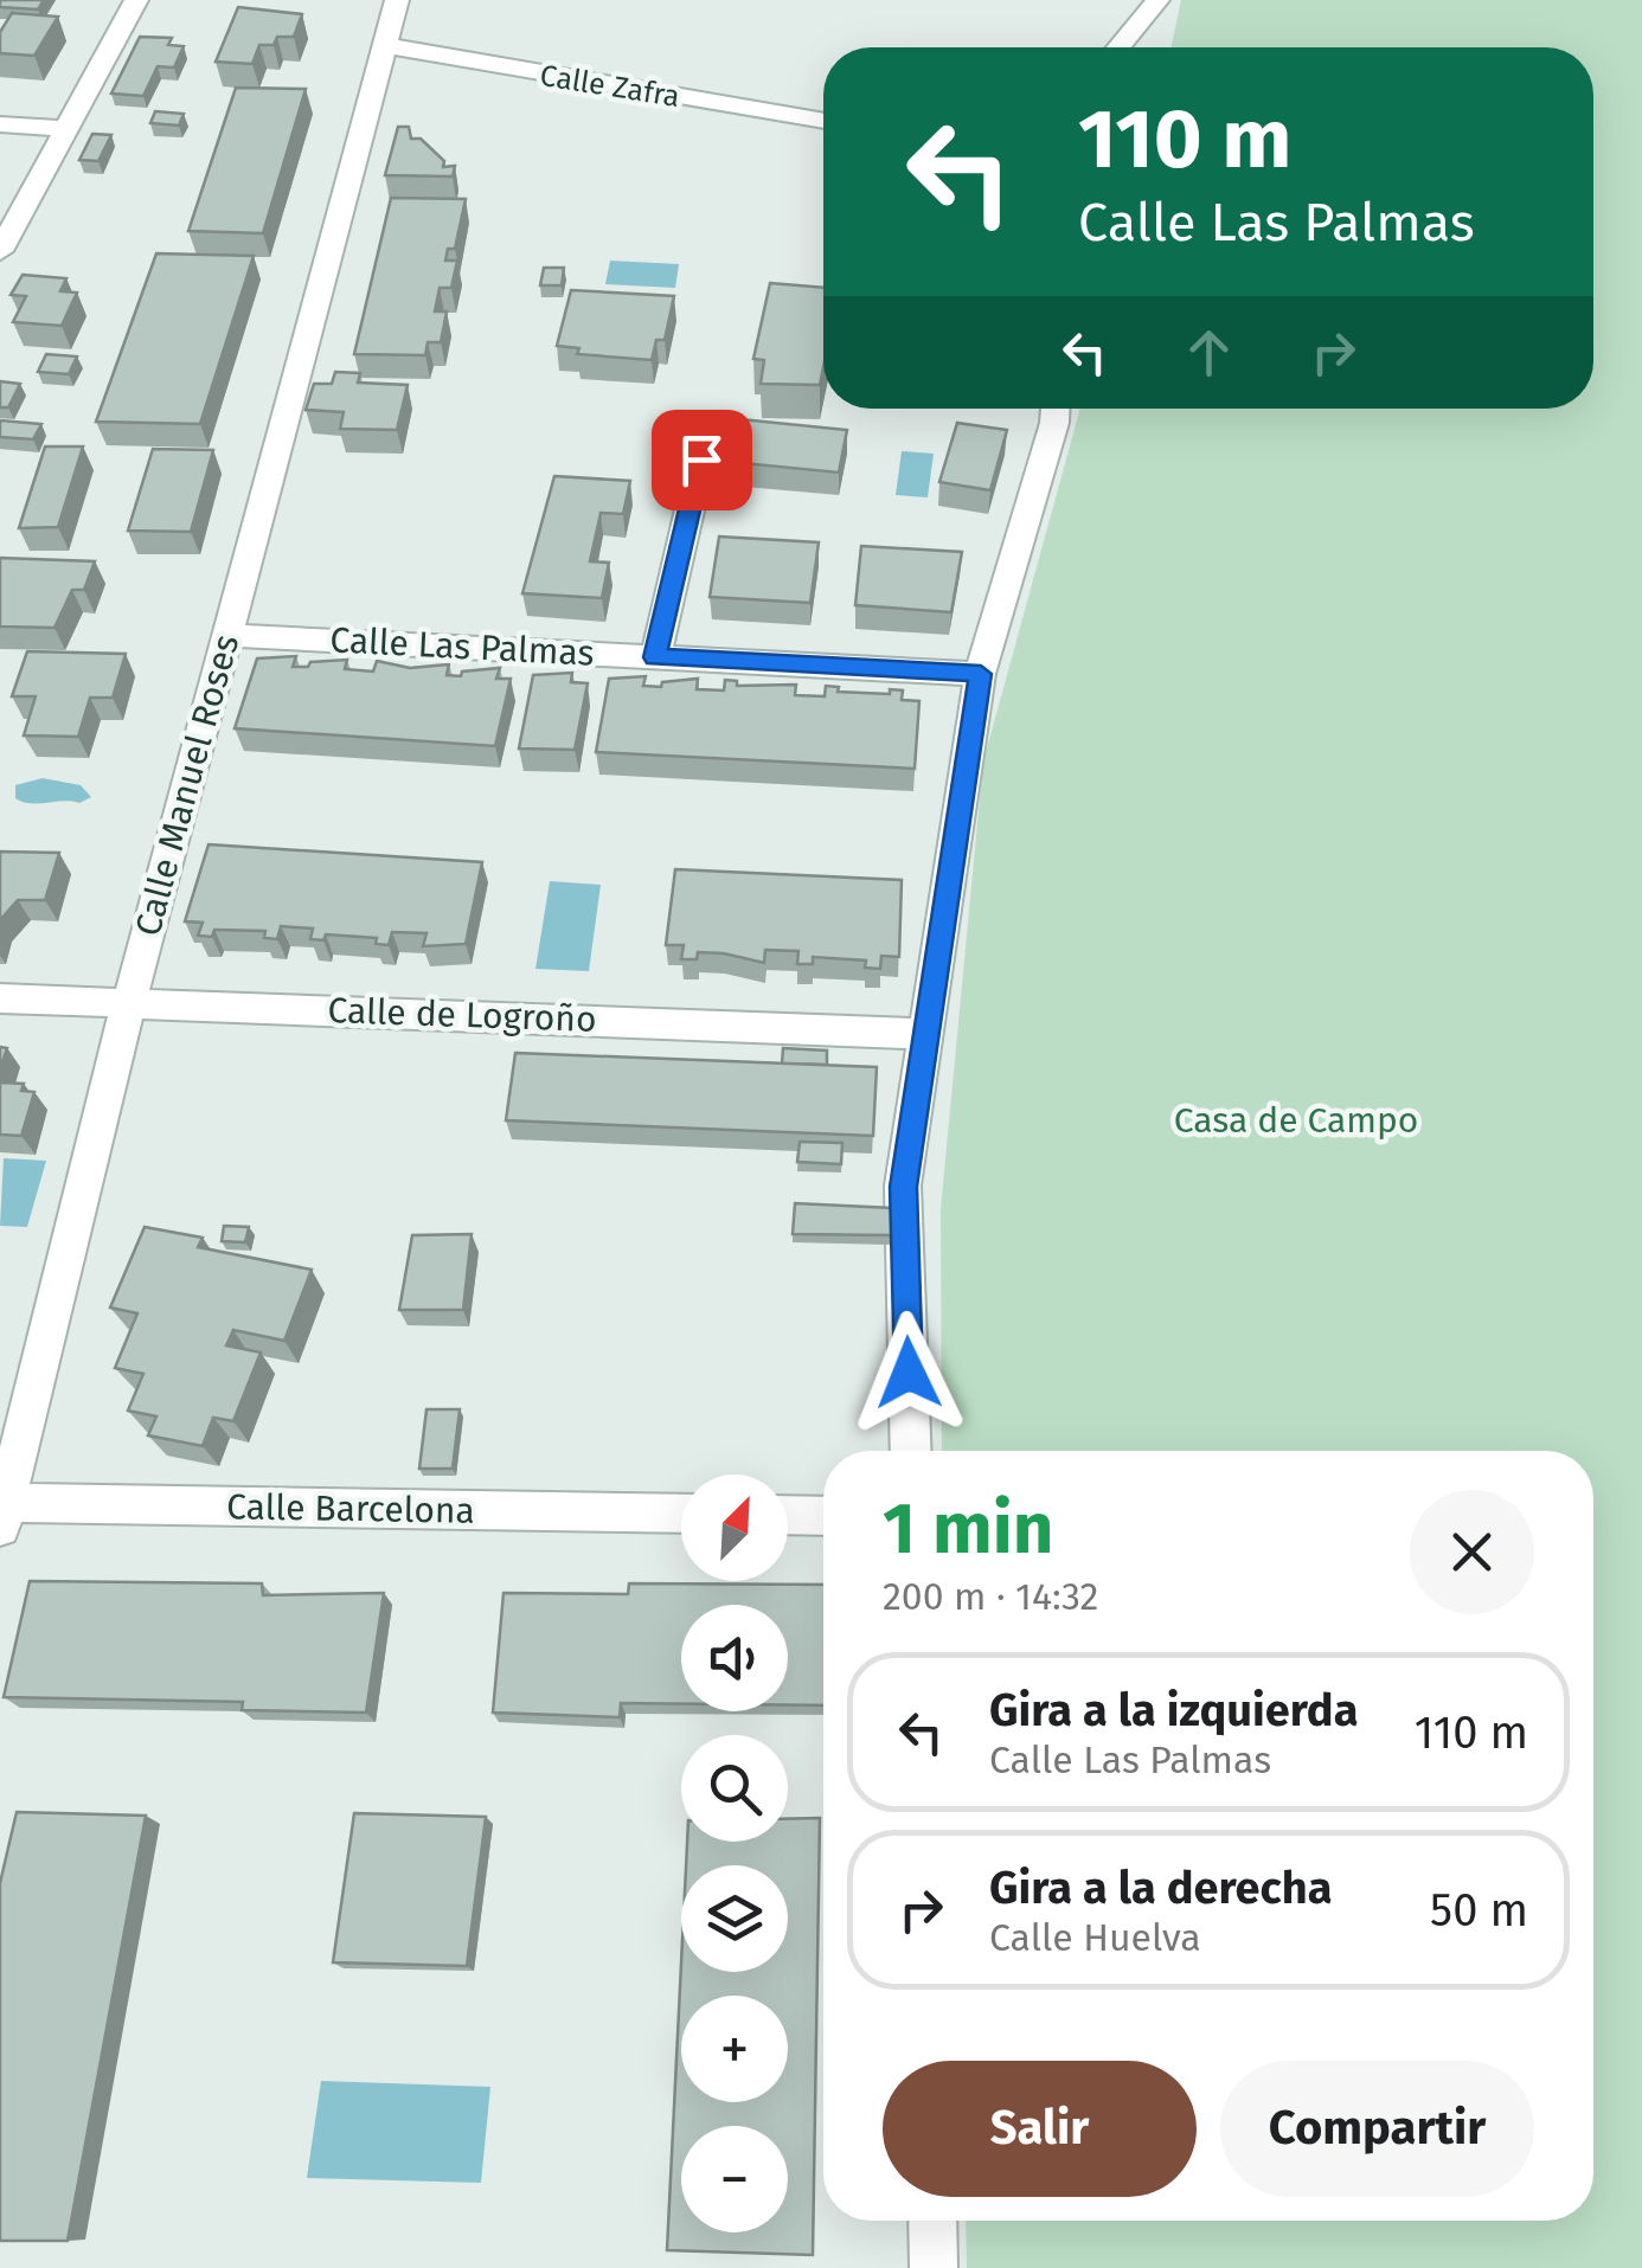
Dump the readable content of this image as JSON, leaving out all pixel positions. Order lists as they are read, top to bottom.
{
  "streets": {
    "street": [
      "Calle Zafra",
      "Calle Las Palmas",
      "Calle Manuel Roses",
      "Calle de Logroño",
      "Calle Barcelona"
    ]
  },
  "crossings": [
    ["Calle Zafra", "Calle Manuel Roses"],
    ["Calle Las Palmas", "Calle Manuel Roses"],
    ["Calle Manuel Roses", "Calle de Logroño"],
    ["Calle Manuel Roses", "Calle Barcelona"]
  ],
  "parks": ["Casa de Campo"],
  "north": "top right",
  "page": {
    "turn": ["110 m", "Calle Las Palmas"],
    "heading": ["1 min", "200 m · 14:32"],
    "map_buttons": ["+", "−"],
    "list": [
      {
        "name": "Gira a la izquierda",
        "note": "Calle Las Palmas",
        "value": "110 m"
      },
      {
        "name": "Gira a la derecha",
        "note": "Calle Huelva",
        "value": "50 m"
      }
    ],
    "buttons": ["Salir", "Compartir"]
  }
}
